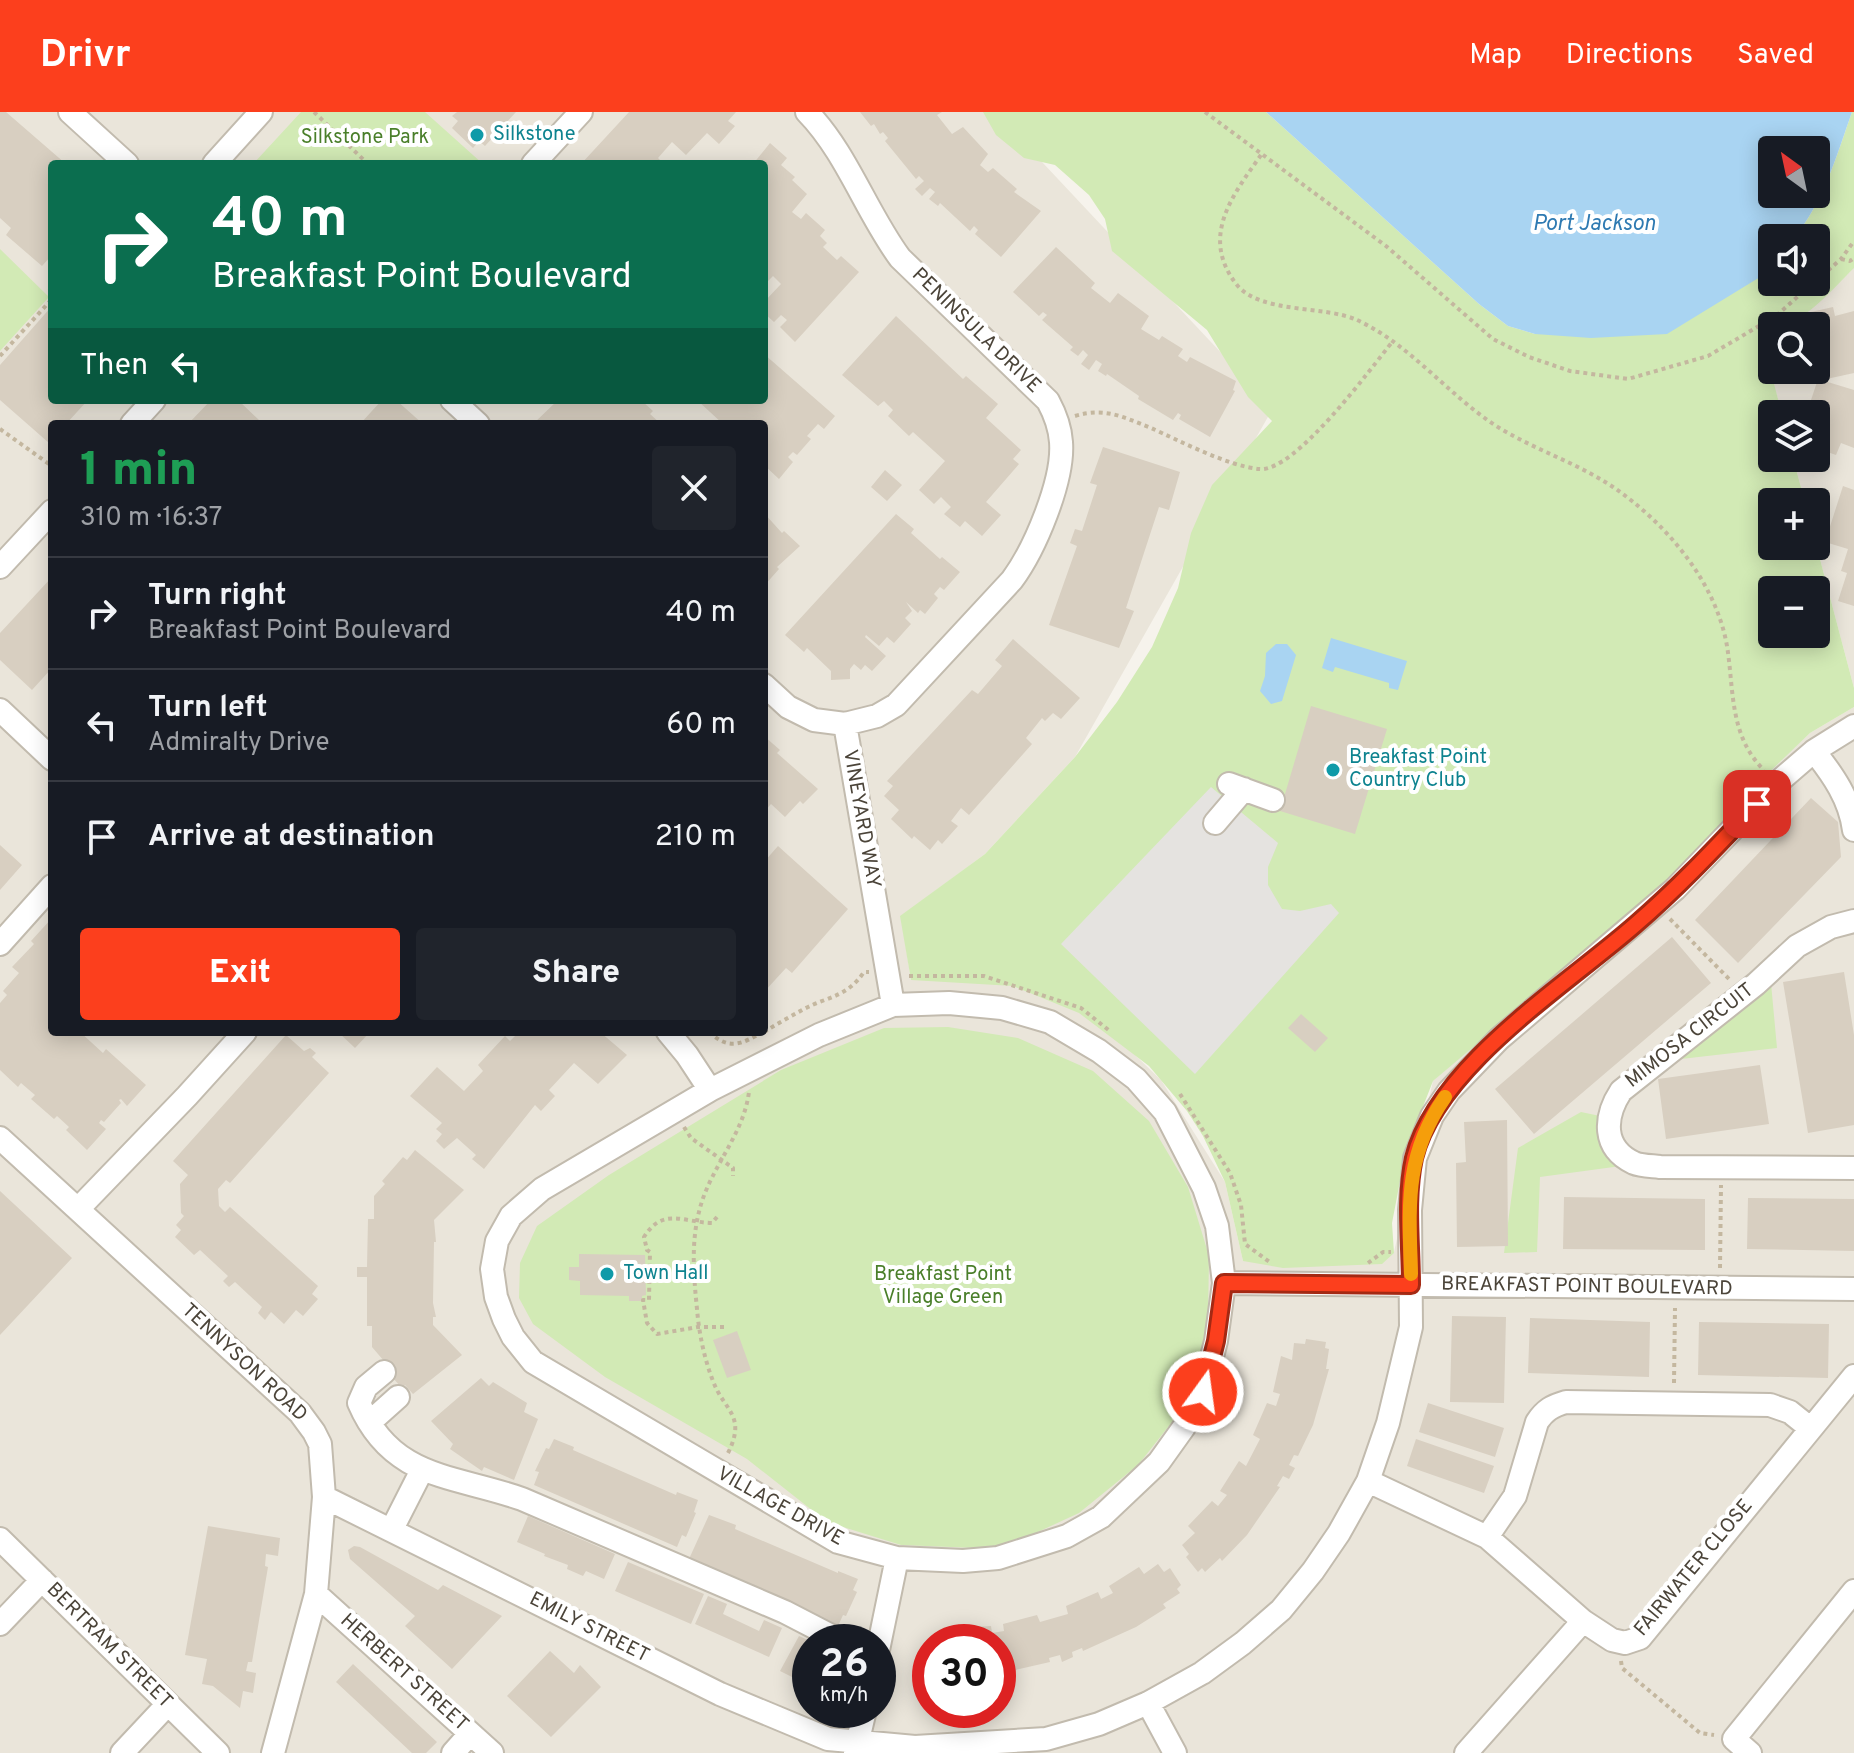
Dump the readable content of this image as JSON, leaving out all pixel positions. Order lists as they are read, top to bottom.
{
  "streets": {
    "street": [
      "PENINSULA DRIVE",
      "VINEYARD WAY",
      "MIMOSA CIRCUIT",
      "BREAKFAST POINT BOULEVARD",
      "TENNYSON ROAD",
      "VILLAGE DRIVE",
      "FAIRWATER CLOSE",
      "EMILY STREET",
      "BERTRAM STREET",
      "HERBERT STREET"
    ]
  },
  "crossings": [
    ["PENINSULA DRIVE", "VINEYARD WAY"],
    ["VINEYARD WAY", "VILLAGE DRIVE"],
    ["BREAKFAST POINT BOULEVARD", "VILLAGE DRIVE"],
    ["BREAKFAST POINT BOULEVARD", "EMILY STREET"],
    ["TENNYSON ROAD", "EMILY STREET"],
    ["TENNYSON ROAD", "HERBERT STREET"],
    ["FAIRWATER CLOSE", "EMILY STREET"]
  ],
  "water": ["Port Jackson"],
  "parks": ["Silkstone Park", "Breakfast Point Village Green"],
  "places": ["Silkstone", "Breakfast Point Country Club", "Town Hall"],
  "north": "top left",
  "page": {
    "header": "Drivr",
    "nav": ["Map", "Directions", "Saved"],
    "map_buttons": ["+", "−"],
    "turn": ["40 m", "Breakfast Point Boulevard"],
    "then": "Then",
    "heading": ["1 min", "310 m · 16:37"],
    "list": [
      {
        "name": "Turn right",
        "note": "Breakfast Point Boulevard",
        "value": "40 m"
      },
      {
        "name": "Turn left",
        "note": "Admiralty Drive",
        "value": "60 m"
      },
      {
        "name": "Arrive at destination",
        "value": "210 m"
      }
    ],
    "buttons": ["Exit", "Share"],
    "speed": "26 km/h",
    "limit": "30"
  }
}
